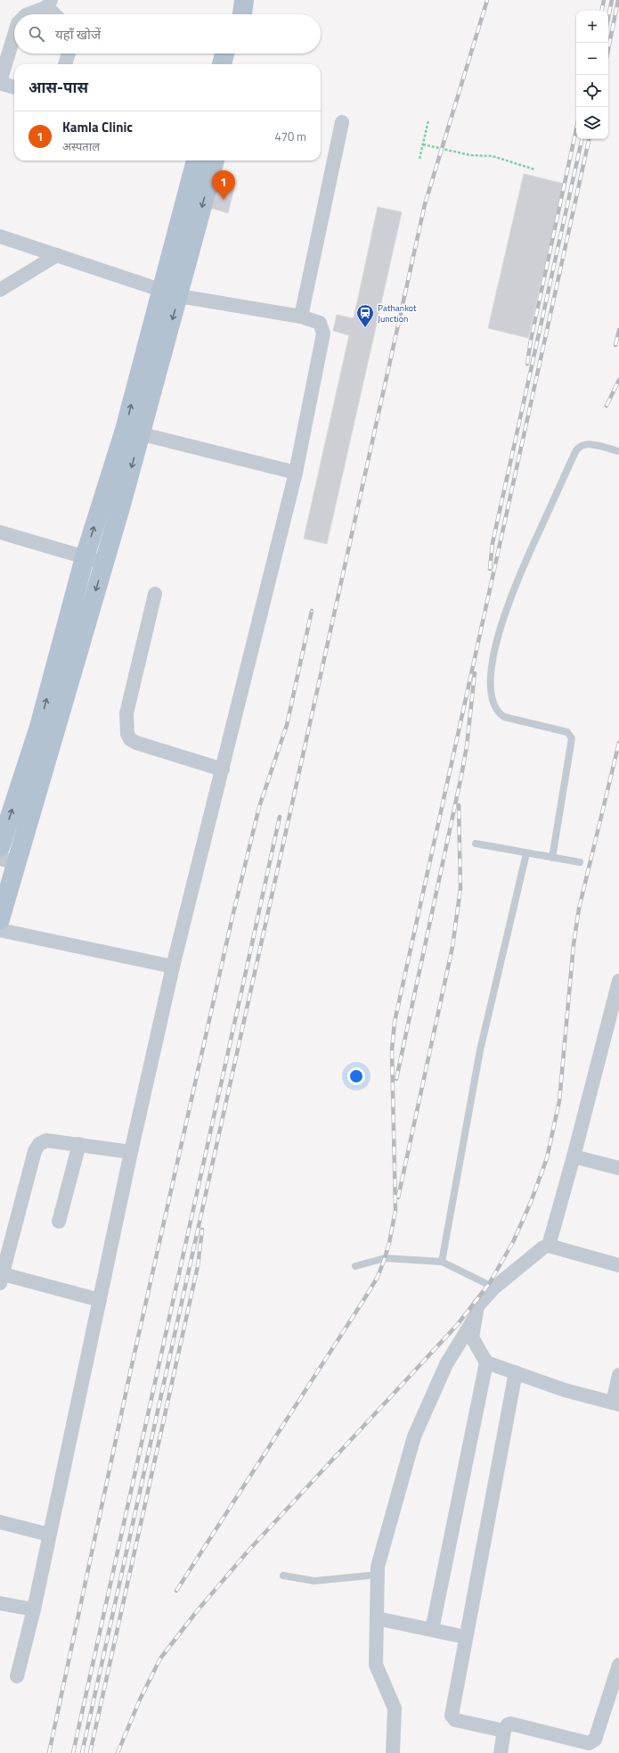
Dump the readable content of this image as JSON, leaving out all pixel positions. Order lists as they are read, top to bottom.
{
  "places": {
    "station": ["Pathankot Junction"]
  },
  "page": {
    "map_buttons": ["+", "−"],
    "search": "यहाँ खोजें",
    "heading": "आस-पास",
    "list": [
      {
        "mark": "1",
        "name": "Kamla Clinic",
        "note": "अस्पताल",
        "value": "470 m"
      }
    ],
    "pins": "1"
  }
}
